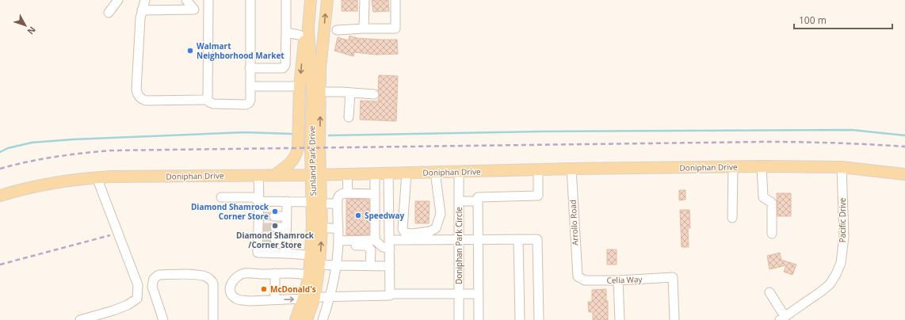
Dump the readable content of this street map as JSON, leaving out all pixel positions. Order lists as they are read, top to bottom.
{
  "streets": {
    "main road": ["Sunland Park Drive", "Doniphan Drive"],
    "street": [
      "Pacific Drive",
      "Arrollo Road",
      "Doniphan Park Circle",
      "Celia Way"
    ]
  },
  "crossings": [
    ["Sunland Park Drive", "Doniphan Drive"],
    ["Doniphan Drive", "Pacific Drive"],
    ["Doniphan Drive", "Arrollo Road"],
    ["Doniphan Drive", "Doniphan Park Circle"],
    ["Arrollo Road", "Celia Way"]
  ],
  "places": [
    "Walmart Neighborhood Market",
    "Diamond Shamrock Corner Store",
    "Speedway",
    "Diamond Shamrock /Corner Store",
    "McDonald's"
  ],
  "scale_bar": "100 m",
  "north": "bottom right"
}
